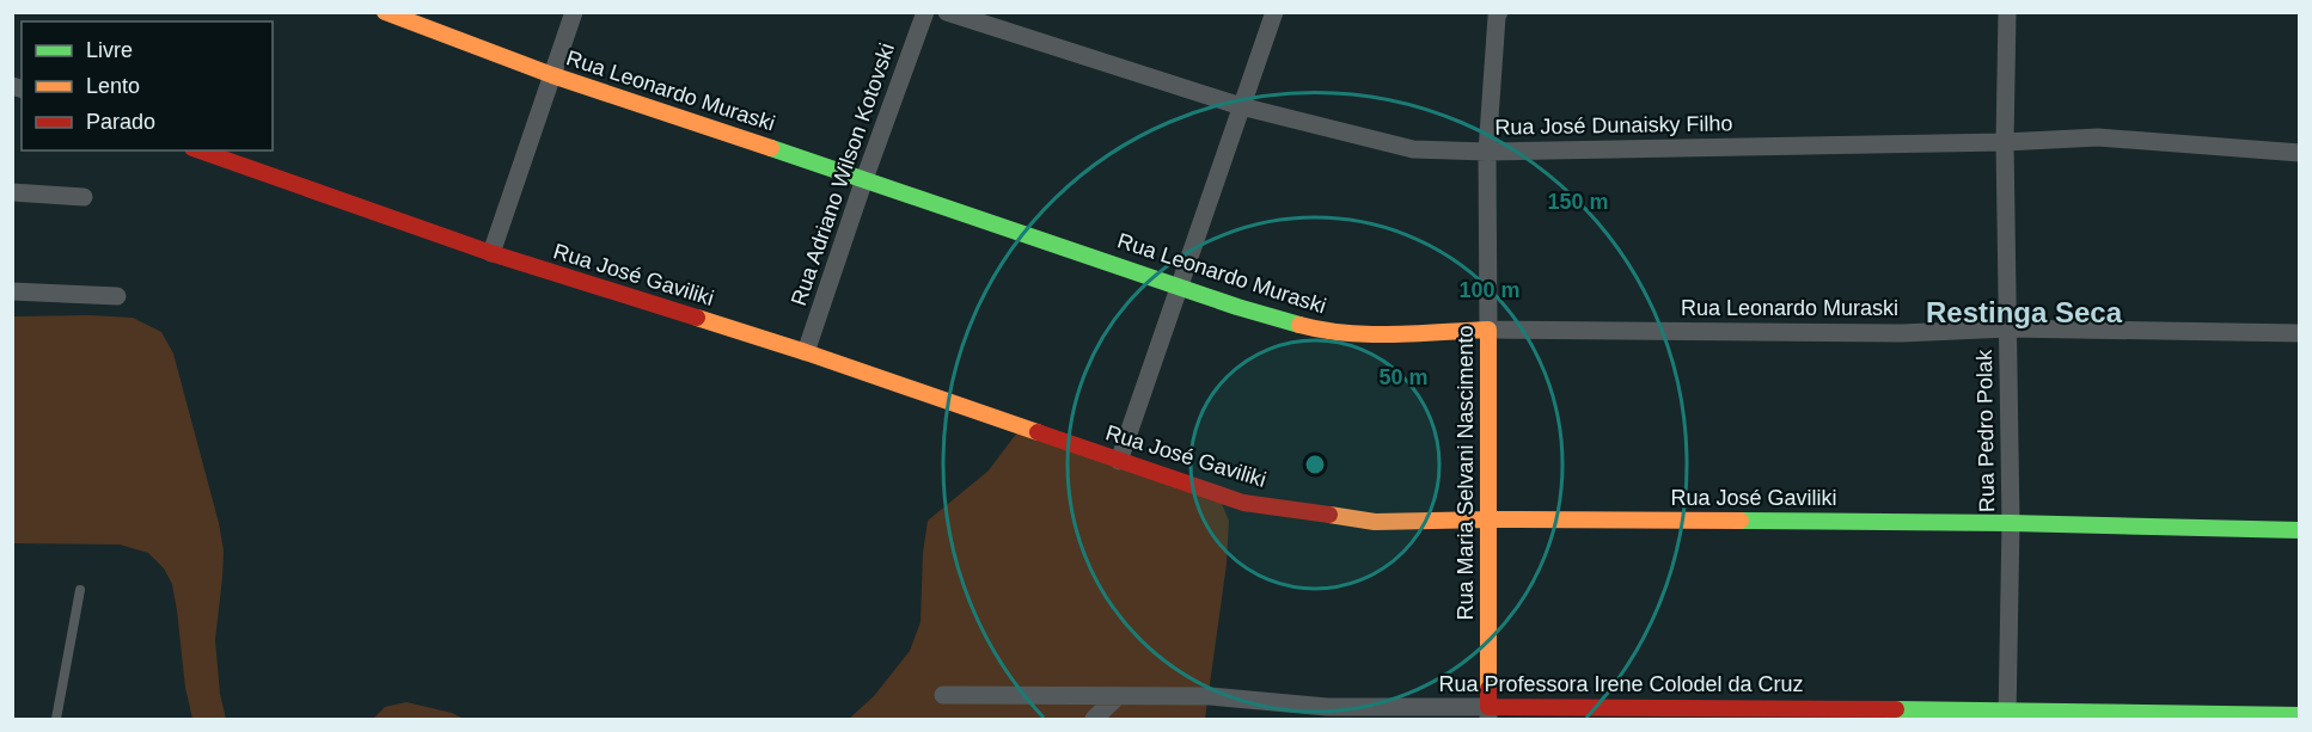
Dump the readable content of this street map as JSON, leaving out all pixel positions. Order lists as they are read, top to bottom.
{
  "streets": {
    "street": [
      "Rua Leonardo Muraski",
      "Rua José Dunaisky Filho",
      "Rua Adriano Wilson Kotovski",
      "Rua José Gaviliki",
      "Rua Pedro Polak",
      "Rua Maria Selvani Nascimento",
      "Rua Professora Irene Colodel da Cruz"
    ]
  },
  "crossings": [
    ["Rua Leonardo Muraski", "Rua Adriano Wilson Kotovski"],
    ["Rua Leonardo Muraski", "Rua Pedro Polak"],
    ["Rua Leonardo Muraski", "Rua Maria Selvani Nascimento"],
    ["Rua José Dunaisky Filho", "Rua Pedro Polak"],
    ["Rua José Dunaisky Filho", "Rua Maria Selvani Nascimento"],
    ["Rua Adriano Wilson Kotovski", "Rua José Gaviliki"],
    ["Rua José Gaviliki", "Rua Pedro Polak"],
    ["Rua José Gaviliki", "Rua Maria Selvani Nascimento"],
    ["Rua Pedro Polak", "Rua Professora Irene Colodel da Cruz"],
    ["Rua Maria Selvani Nascimento", "Rua Professora Irene Colodel da Cruz"]
  ],
  "districts": ["Restinga Seca"],
  "legend": ["Livre", "Lento", "Parado"],
  "rings": ["150 m", "100 m", "50 m"]
}
